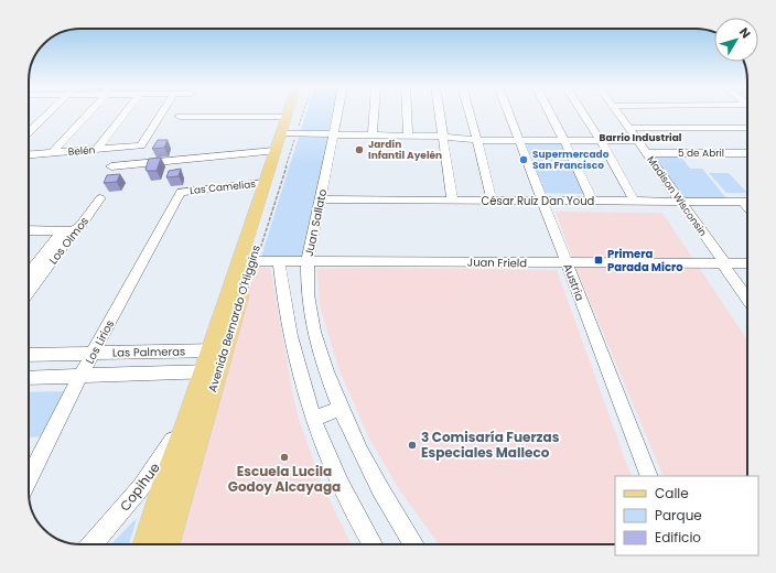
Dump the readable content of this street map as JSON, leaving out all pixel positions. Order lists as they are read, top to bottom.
{
  "streets": {
    "main road": ["Avenida Bernardo O'Higgins"],
    "street": [
      "Belén",
      "5 de Abril",
      "Las Camelias",
      "Madison Wisconsin",
      "César Ruiz Dan Youd",
      "Juan Sallato",
      "Los Olmos",
      "Juan Frield",
      "Austria",
      "Los Lirios",
      "Las Palmeras",
      "Copihue"
    ]
  },
  "crossings": [
    ["5 de Abril", "Madison Wisconsin"],
    ["Las Camelias", "Avenida Bernardo O'Higgins"],
    ["Las Camelias", "Los Lirios"],
    ["Madison Wisconsin", "César Ruiz Dan Youd"],
    ["Madison Wisconsin", "Juan Frield"],
    ["César Ruiz Dan Youd", "Juan Sallato"],
    ["César Ruiz Dan Youd", "Austria"],
    ["Juan Sallato", "Juan Frield"],
    ["Juan Frield", "Austria"],
    ["Juan Frield", "Avenida Bernardo O'Higgins"],
    ["Avenida Bernardo O'Higgins", "Las Palmeras"],
    ["Avenida Bernardo O'Higgins", "Copihue"],
    ["Los Lirios", "Las Palmeras"]
  ],
  "districts": ["Barrio Industrial"],
  "places": {
    "other": [
      "Jardín Infantil Ayelén",
      "Supermercado San Francisco",
      "3 Comisaría Fuerzas Especiales Malleco",
      "Escuela Lucila Godoy Alcayaga"
    ],
    "transit": ["Primera Parada Micro"]
  },
  "legend": ["Calle", "Parque", "Edificio"],
  "north": "top right"
}
